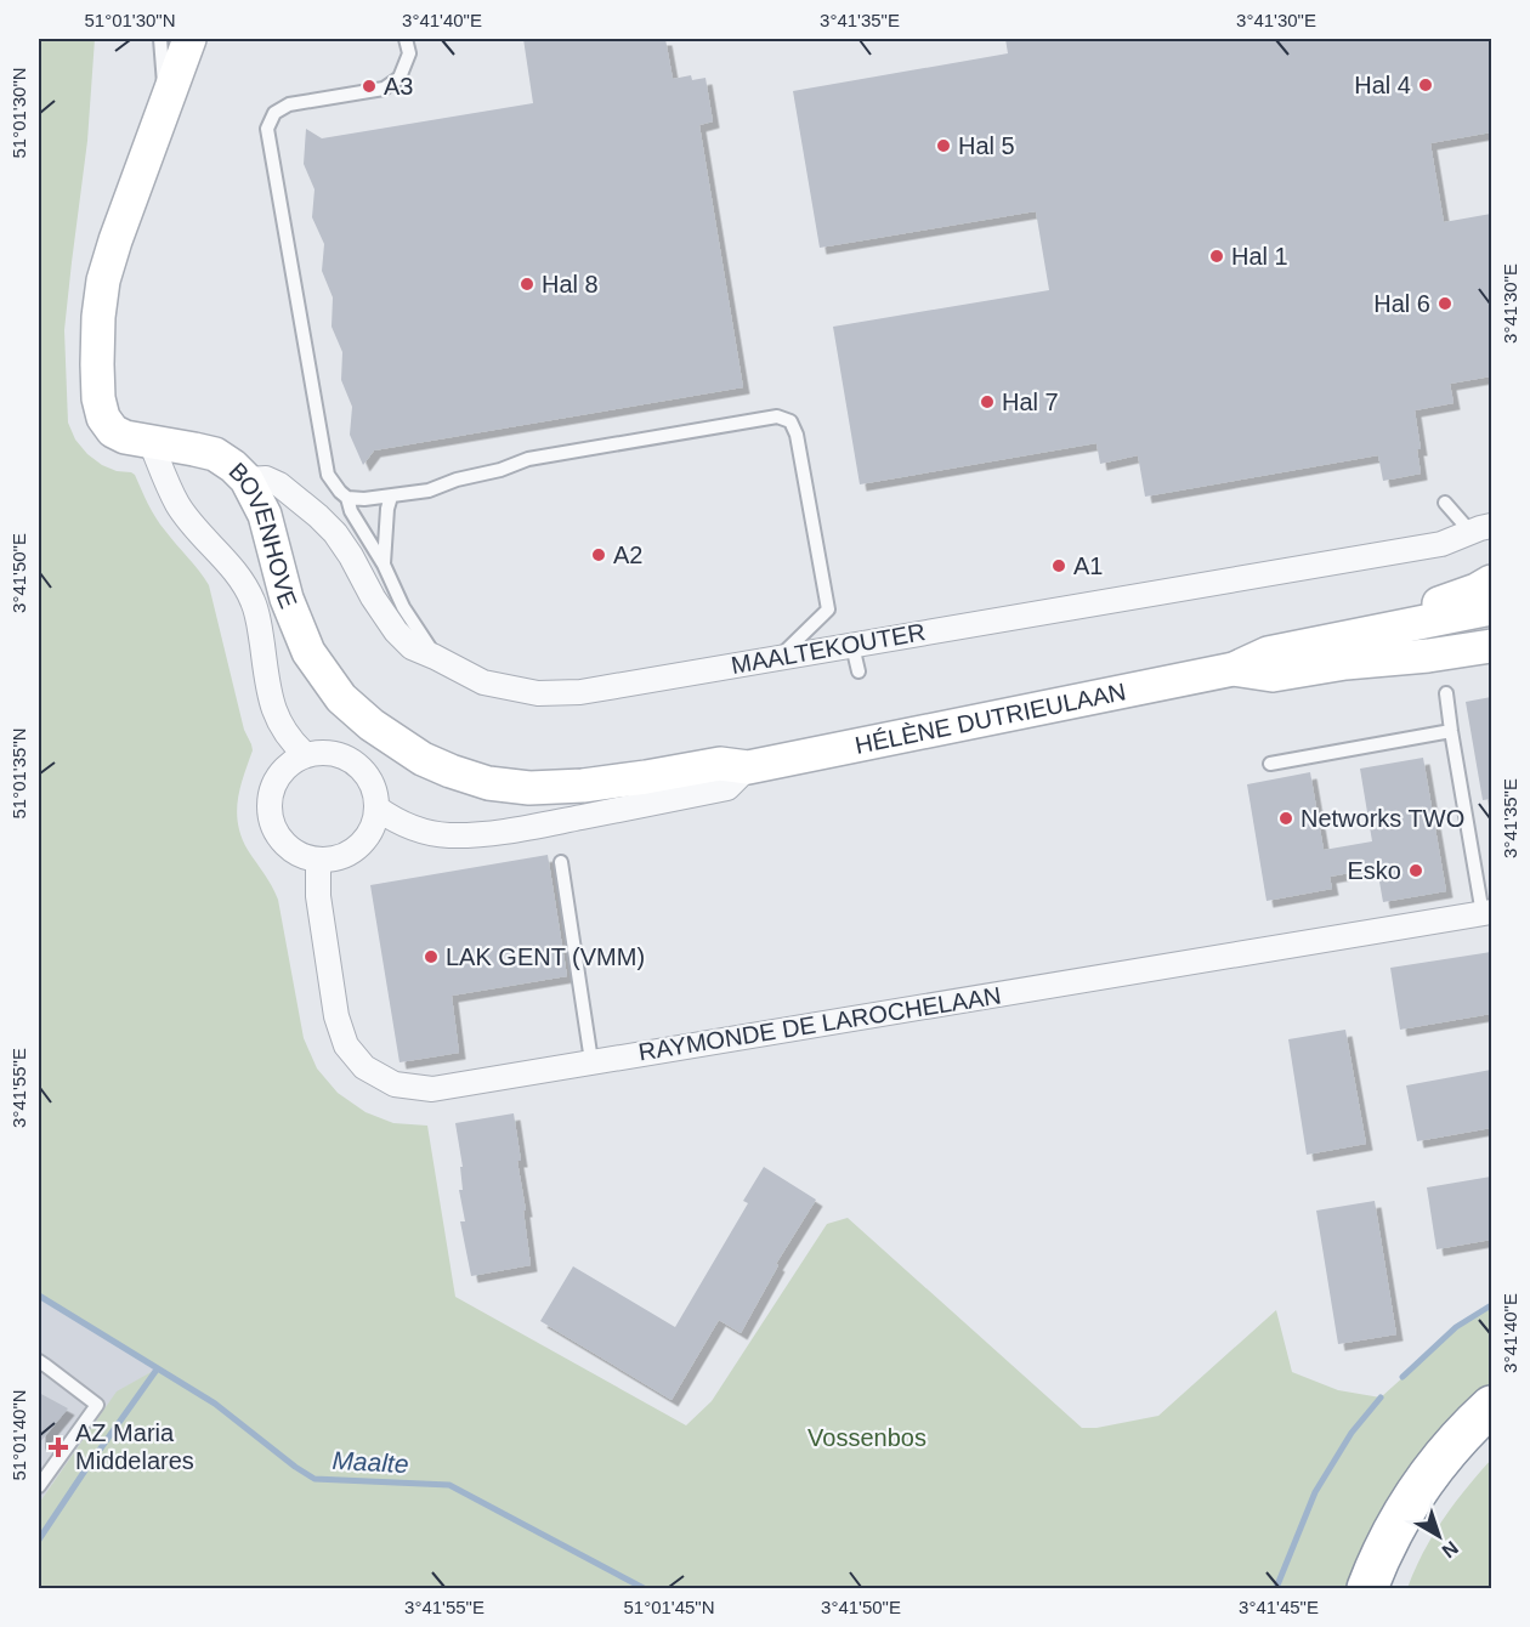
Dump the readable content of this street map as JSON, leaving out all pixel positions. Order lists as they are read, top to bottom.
{
  "streets": {
    "street": [
      "BOVENHOVE",
      "MAALTEKOUTER",
      "HÉLÈNE DUTRIEULAAN",
      "RAYMONDE DE LAROCHELAAN"
    ]
  },
  "crossings": [
    ["BOVENHOVE", "MAALTEKOUTER"],
    ["BOVENHOVE", "HÉLÈNE DUTRIEULAAN"]
  ],
  "water": ["Maalte"],
  "parks": ["Vossenbos"],
  "places": {
    "other": [
      "Hal 4",
      "A3",
      "Hal 5",
      "Hal 1",
      "Hal 8",
      "Hal 6",
      "Hal 7",
      "A2",
      "A1",
      "Networks TWO",
      "Esko",
      "LAK GENT (VMM)"
    ],
    "health": ["AZ Maria Middelares"]
  },
  "north": "bottom right",
  "coordinates": [
    "51°01'30\"N",
    "3°41'40\"E",
    "3°41'35\"E",
    "3°41'30\"E",
    "3°41'50\"E",
    "51°01'35\"N",
    "3°41'55\"E",
    "51°01'40\"N",
    "51°01'45\"N",
    "3°41'45\"E"
  ]
}
